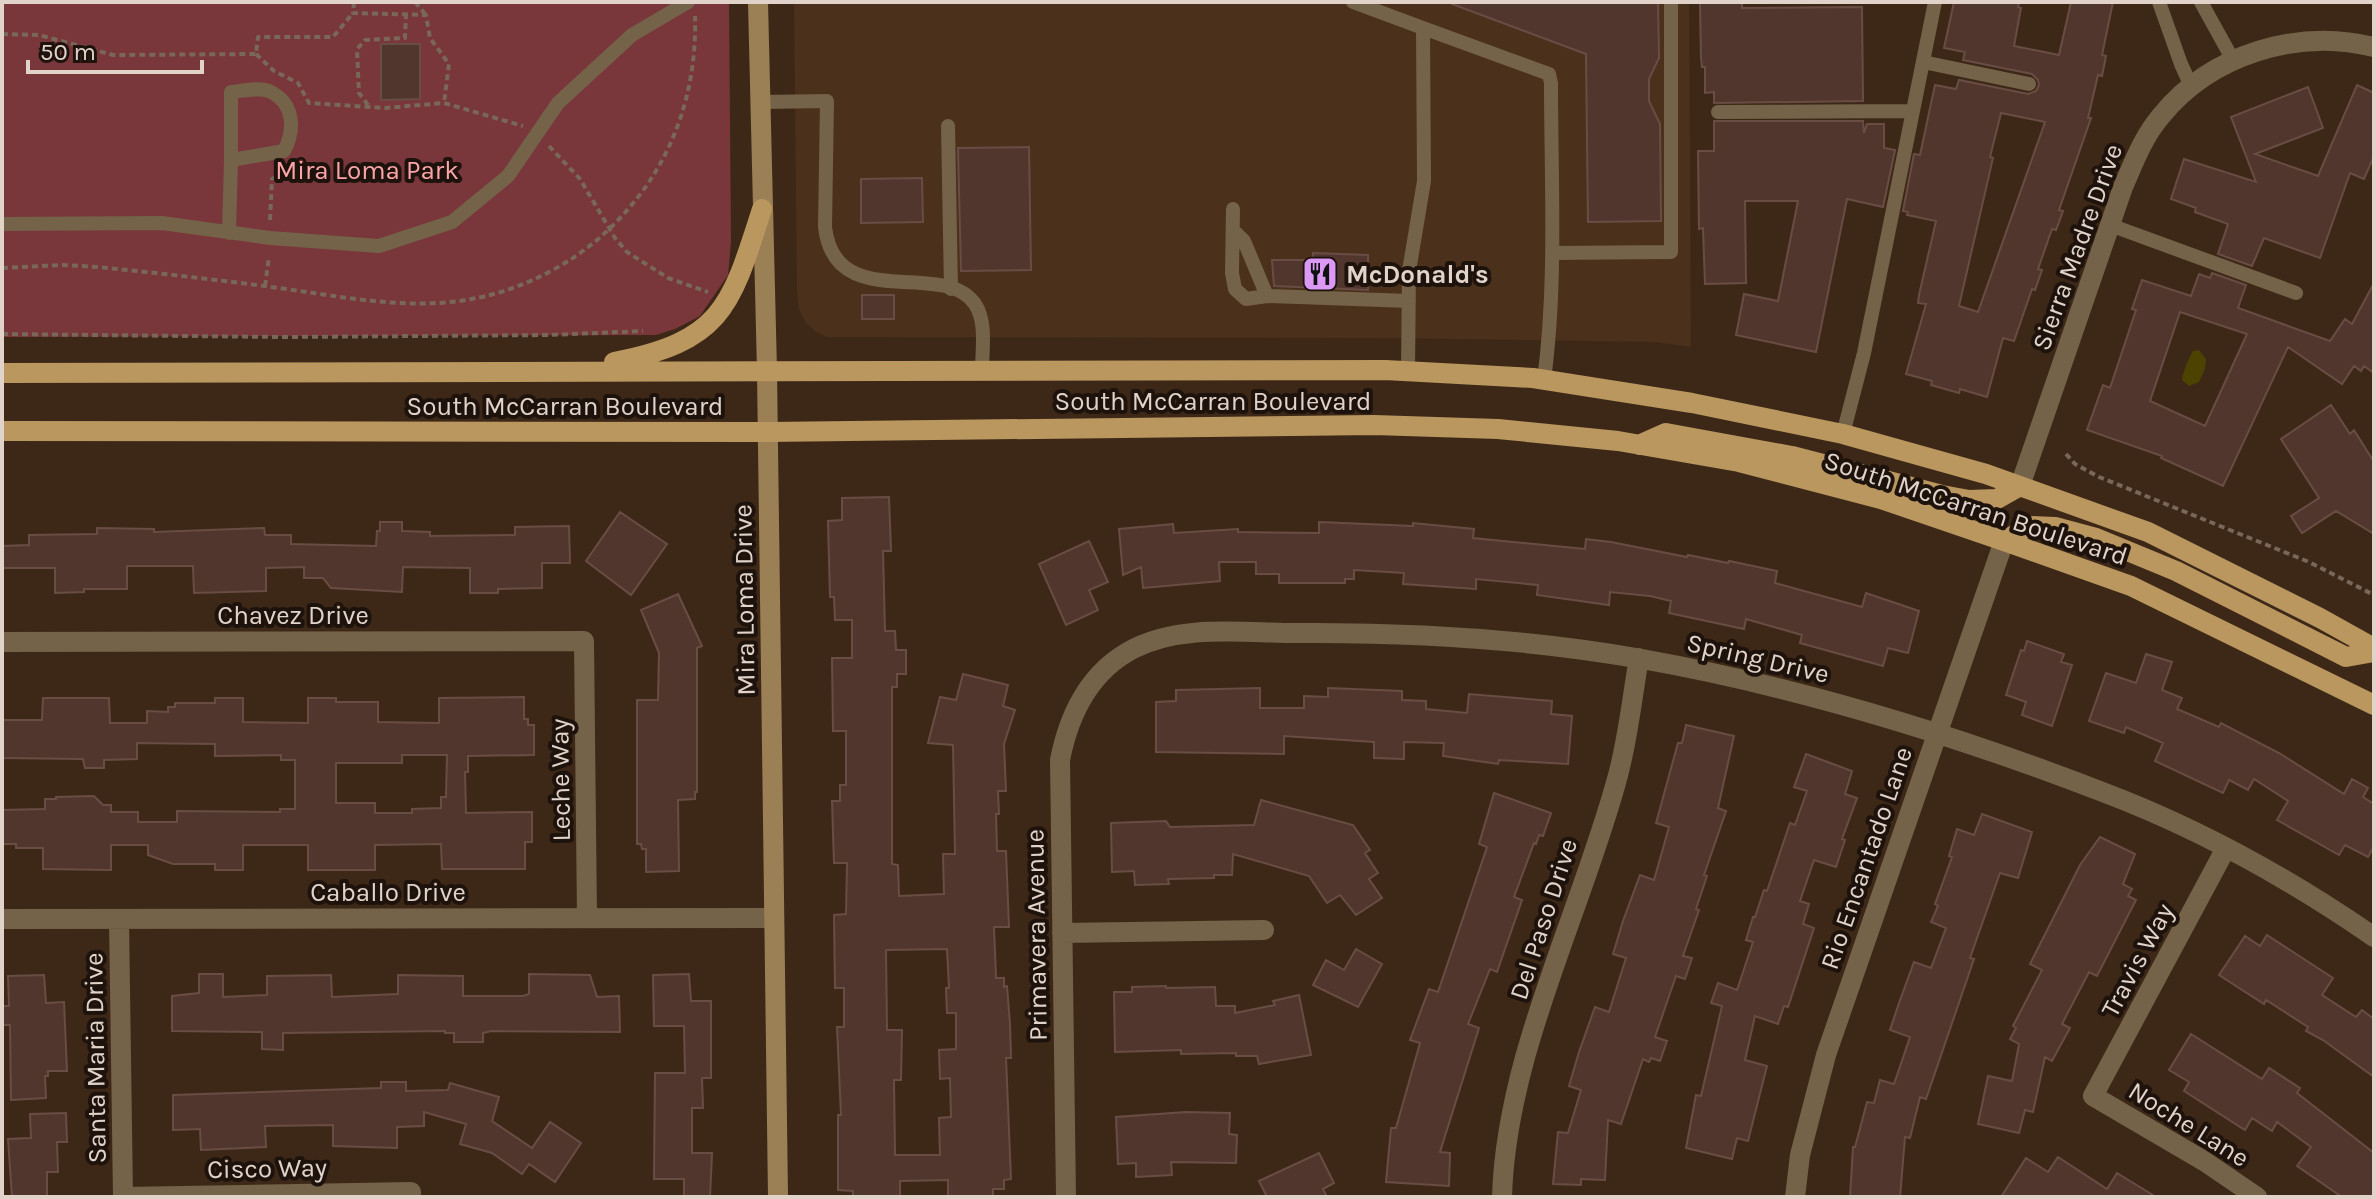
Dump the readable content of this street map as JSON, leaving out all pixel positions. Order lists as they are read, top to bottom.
{
  "streets": {
    "main road": ["South McCarran Boulevard"],
    "street": [
      "Sierra Madre Drive",
      "Mira Loma Drive",
      "Chavez Drive",
      "Spring Drive",
      "Leche Way",
      "Rio Encantado Lane",
      "Caballo Drive",
      "Del Paso Drive",
      "Primavera Avenue",
      "Travis Way",
      "Santa Maria Drive",
      "Noche Lane",
      "Cisco Way"
    ]
  },
  "crossings": [
    ["Sierra Madre Drive", "South McCarran Boulevard"],
    ["South McCarran Boulevard", "Mira Loma Drive"],
    ["South McCarran Boulevard", "Rio Encantado Lane"],
    ["Mira Loma Drive", "Caballo Drive"],
    ["Chavez Drive", "Leche Way"],
    ["Spring Drive", "Rio Encantado Lane"],
    ["Spring Drive", "Del Paso Drive"],
    ["Spring Drive", "Primavera Avenue"],
    ["Spring Drive", "Travis Way"],
    ["Leche Way", "Caballo Drive"],
    ["Caballo Drive", "Santa Maria Drive"],
    ["Travis Way", "Noche Lane"],
    ["Santa Maria Drive", "Cisco Way"]
  ],
  "parks": ["Mira Loma Park"],
  "places": {
    "restaurant": ["McDonald's"]
  },
  "scale_bar": "50 m"
}
